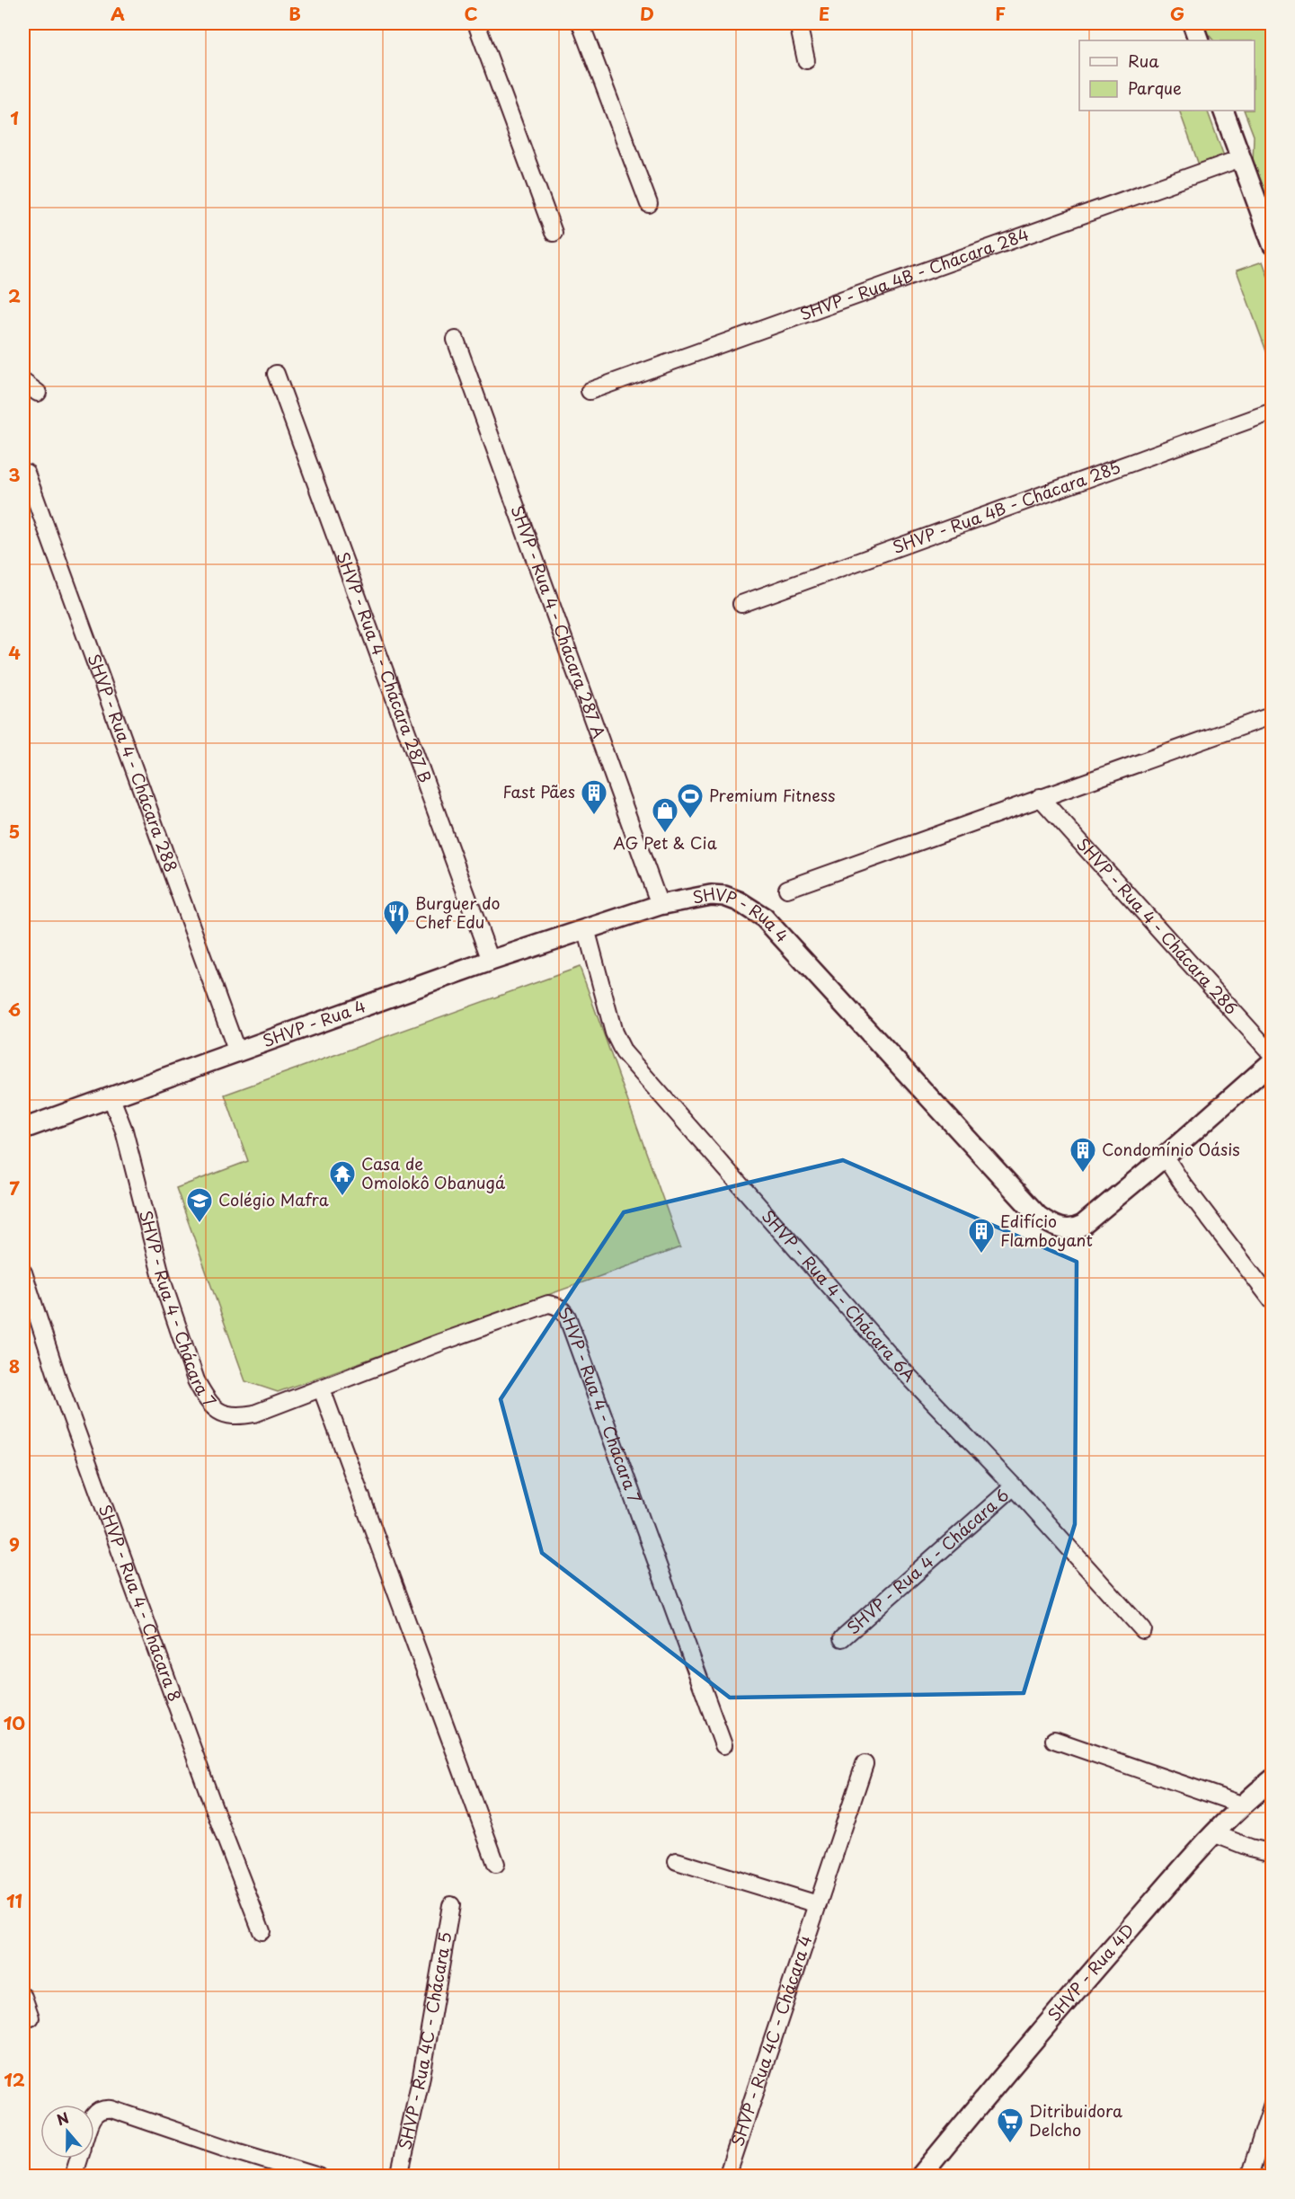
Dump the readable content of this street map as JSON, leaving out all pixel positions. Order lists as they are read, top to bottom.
{
  "streets": {
    "street": [
      "SHVP - Rua 4B - Chácara 284",
      "SHVP - Rua 4B - Chácara 285",
      "SHVP - Rua 4 - Chácara 287 A",
      "SHVP - Rua 4 - Chácara 287 B",
      "SHVP - Rua 4 - Chácara 288",
      "SHVP - Rua 4",
      "SHVP - Rua 4 - Chácara 286",
      "SHVP - Rua 4 - Chácara 6A",
      "SHVP - Rua 4 - Chácara 7",
      "SHVP - Rua 4 - Chácara 6",
      "SHVP - Rua 4 - Chácara 8",
      "SHVP - Rua 4D",
      "SHVP - Rua 4C - Chácara 4",
      "SHVP - Rua 4C - Chácara 5"
    ]
  },
  "crossings": [
    ["SHVP - Rua 4 - Chácara 287 A", "SHVP - Rua 4"],
    ["SHVP - Rua 4 - Chácara 287 B", "SHVP - Rua 4"],
    ["SHVP - Rua 4 - Chácara 288", "SHVP - Rua 4"],
    ["SHVP - Rua 4", "SHVP - Rua 4 - Chácara 6A"],
    ["SHVP - Rua 4", "SHVP - Rua 4 - Chácara 7"],
    ["SHVP - Rua 4 - Chácara 6A", "SHVP - Rua 4 - Chácara 6"]
  ],
  "places": {
    "building": ["Fast Pães", "Condomínio Oásis", "Edifício Flamboyant"],
    "sports": ["Premium Fitness"],
    "shop": ["AG Pet & Cia"],
    "restaurant": ["Burguer do Chef Edu"],
    "temple": ["Casa de Omolokô Obanugá"],
    "school or university": ["Colégio Mafra"],
    "supermarket": ["Ditribuidora Delcho"]
  },
  "legend": ["Rua", "Parque"],
  "north": "top",
  "grid": {
    "columns": [
      "A",
      "B",
      "C",
      "D",
      "E",
      "F",
      "G"
    ],
    "rows": [
      "1",
      "2",
      "3",
      "4",
      "5",
      "6",
      "7",
      "8",
      "9",
      "10",
      "11",
      "12"
    ]
  }
}
